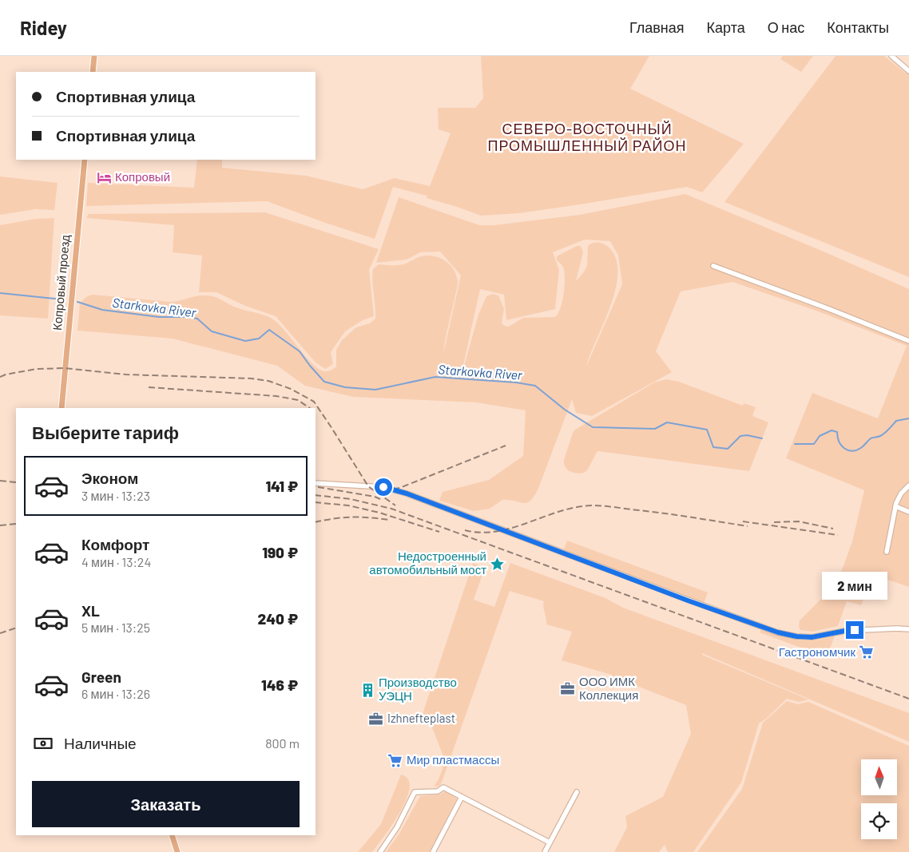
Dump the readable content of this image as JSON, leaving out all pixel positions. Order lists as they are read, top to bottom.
{
  "streets": {
    "main road": ["Копровый проезд"]
  },
  "districts": ["СЕВЕРО-ВОСТОЧНЫЙ ПРОМЫШЛЕННЫЙ РАЙОН"],
  "water": ["Starkovka River"],
  "places": {
    "hotel": ["Копровый"],
    "place": ["Недостроенный автомобильный мост"],
    "supermarket": ["Гастрономчик", "Мир пластмассы"],
    "office": ["ООО ИМК Коллекция", "Izhnefteplast"],
    "building": ["Производство УЭЦН"]
  },
  "north": "top",
  "page": {
    "header": "Ridey",
    "nav": [
      "Главная",
      "Карта",
      "О нас",
      "Контакты"
    ],
    "banner": ["Спортивная улица", "Спортивная улица"],
    "heading": "Выберите тариф",
    "list": [
      {
        "name": "Эконом",
        "note": "3 мин · 13:23",
        "value": "141 ₽"
      },
      {
        "name": "Комфорт",
        "note": "4 мин · 13:24",
        "value": "190 ₽"
      },
      {
        "name": "XL",
        "note": "5 мин · 13:25",
        "value": "240 ₽"
      },
      {
        "name": "Green",
        "note": "6 мин · 13:26",
        "value": "146 ₽"
      }
    ],
    "bubble": "2 мин",
    "pay": ["Наличные", "800 m"],
    "buttons": "Заказать"
  }
}
